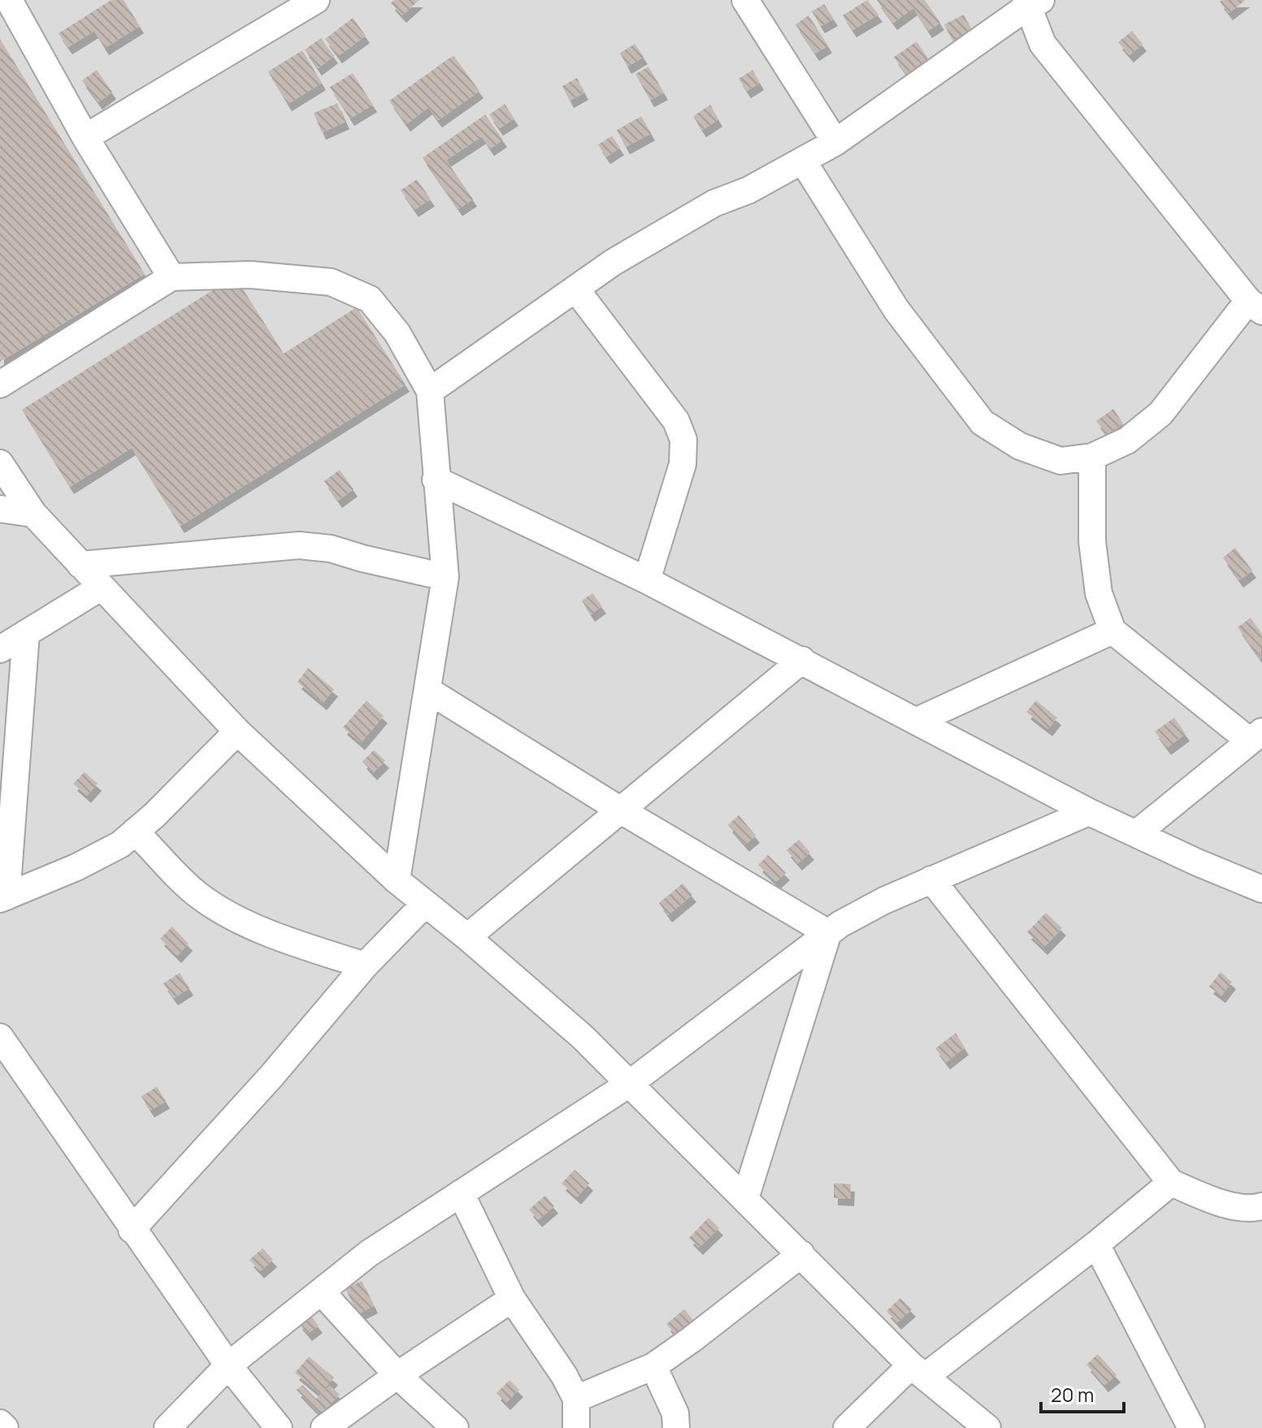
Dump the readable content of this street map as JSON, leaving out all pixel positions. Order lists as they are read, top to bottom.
{
  "scale_bar": "20 m"
}
